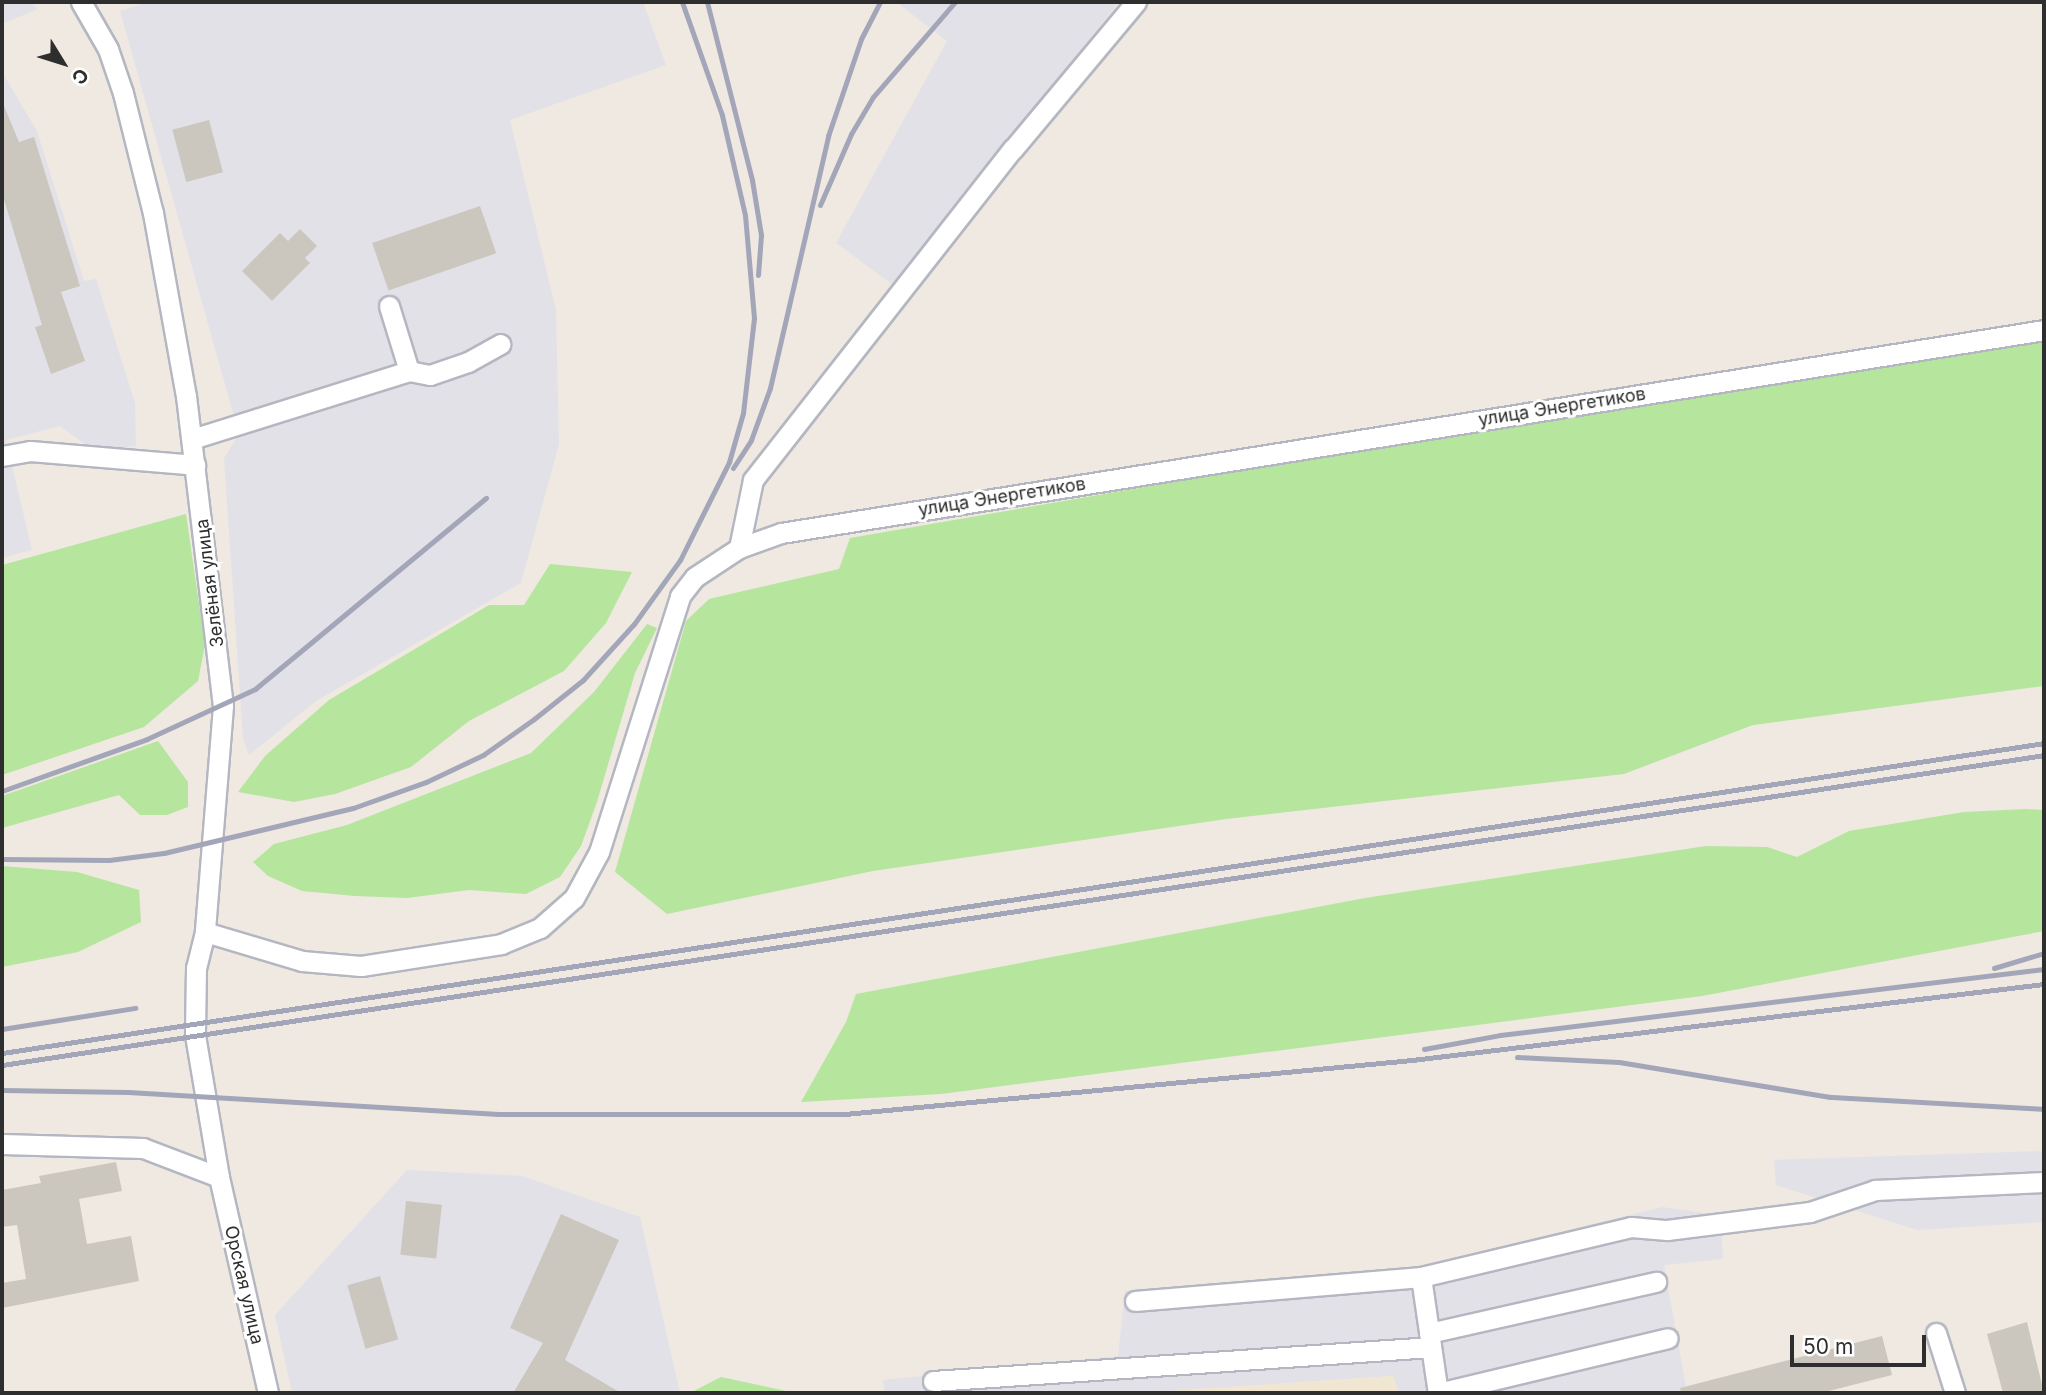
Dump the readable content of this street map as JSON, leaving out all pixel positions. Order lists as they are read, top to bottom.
{
  "streets": {
    "street": ["улица Энергетиков", "Зелёная улица", "Орская улица"]
  },
  "crossings": [
    ["улица Энергетиков", "Зелёная улица"],
    ["Зелёная улица", "Орская улица"]
  ],
  "scale_bar": "50 m",
  "north": "bottom right"
}
